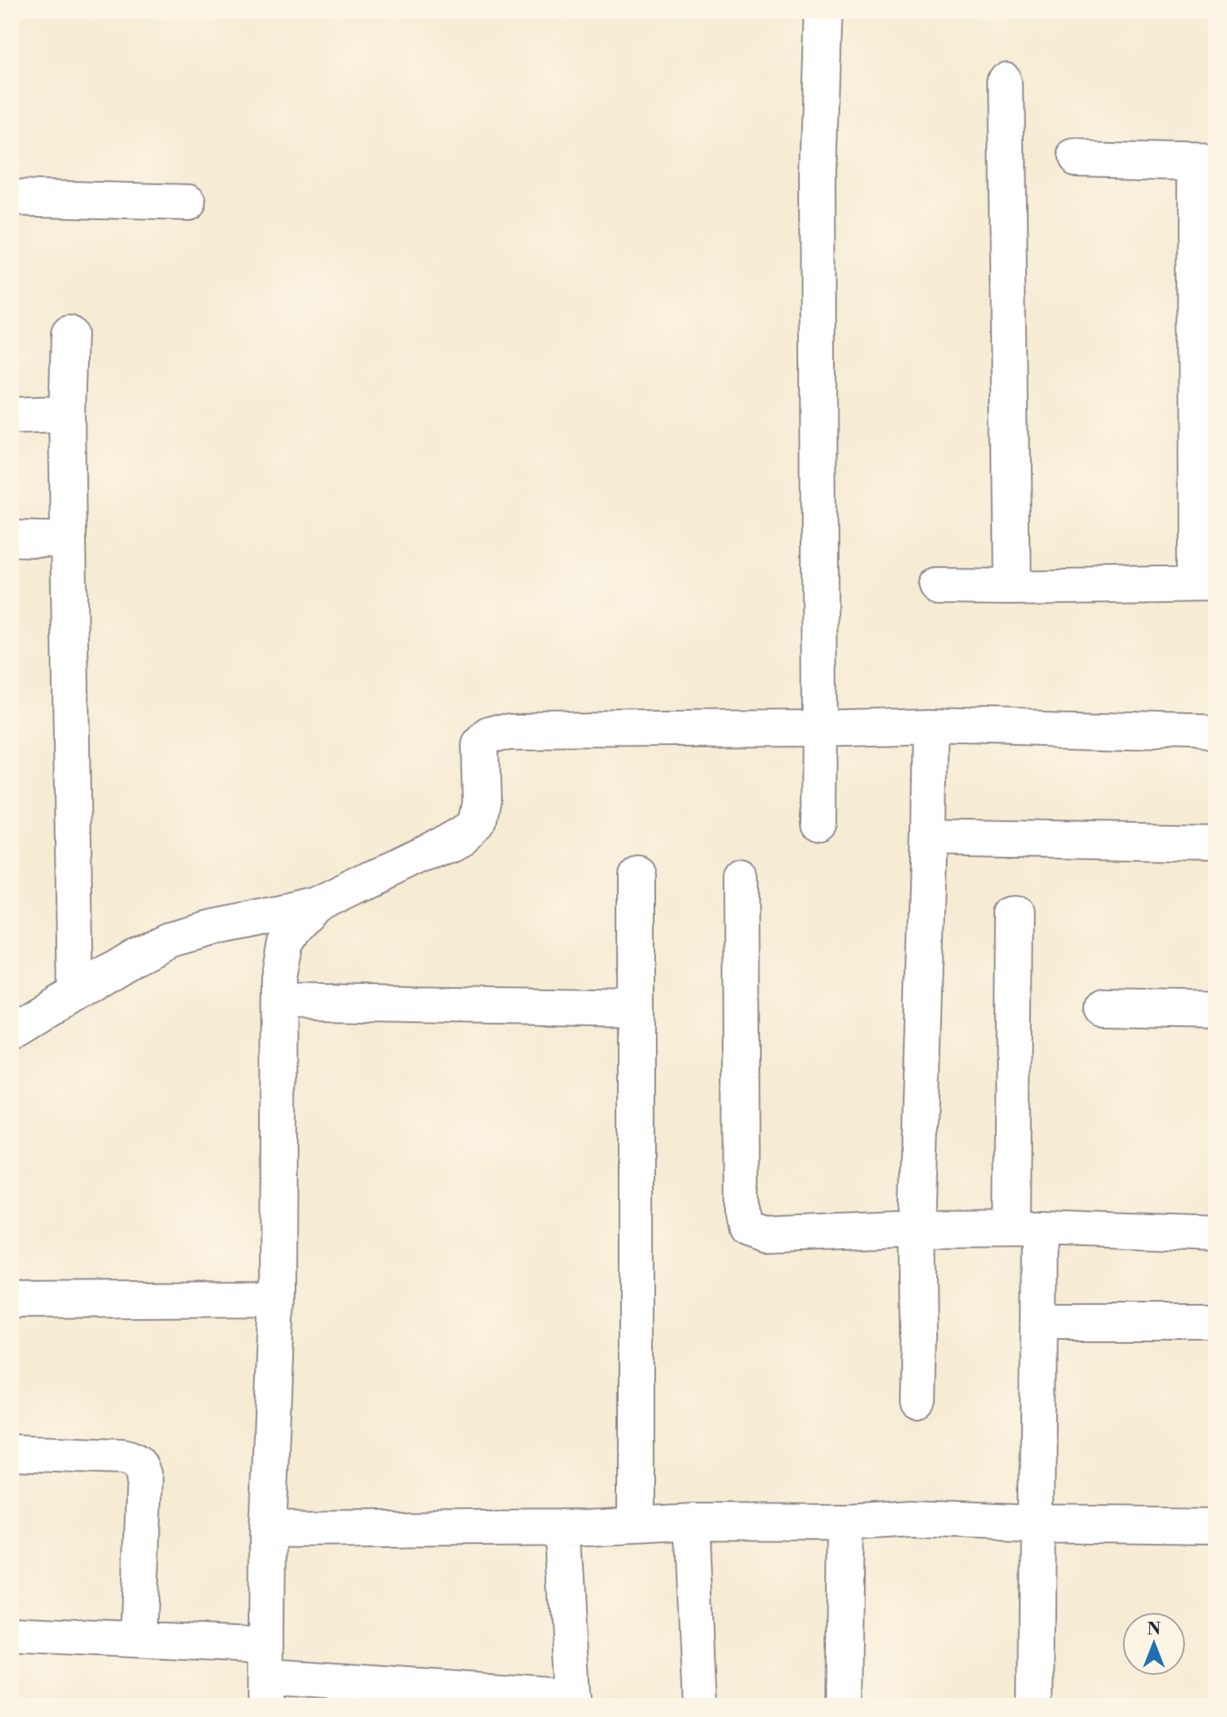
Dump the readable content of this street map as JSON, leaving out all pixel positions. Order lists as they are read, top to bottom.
{
  "north": "top"
}
